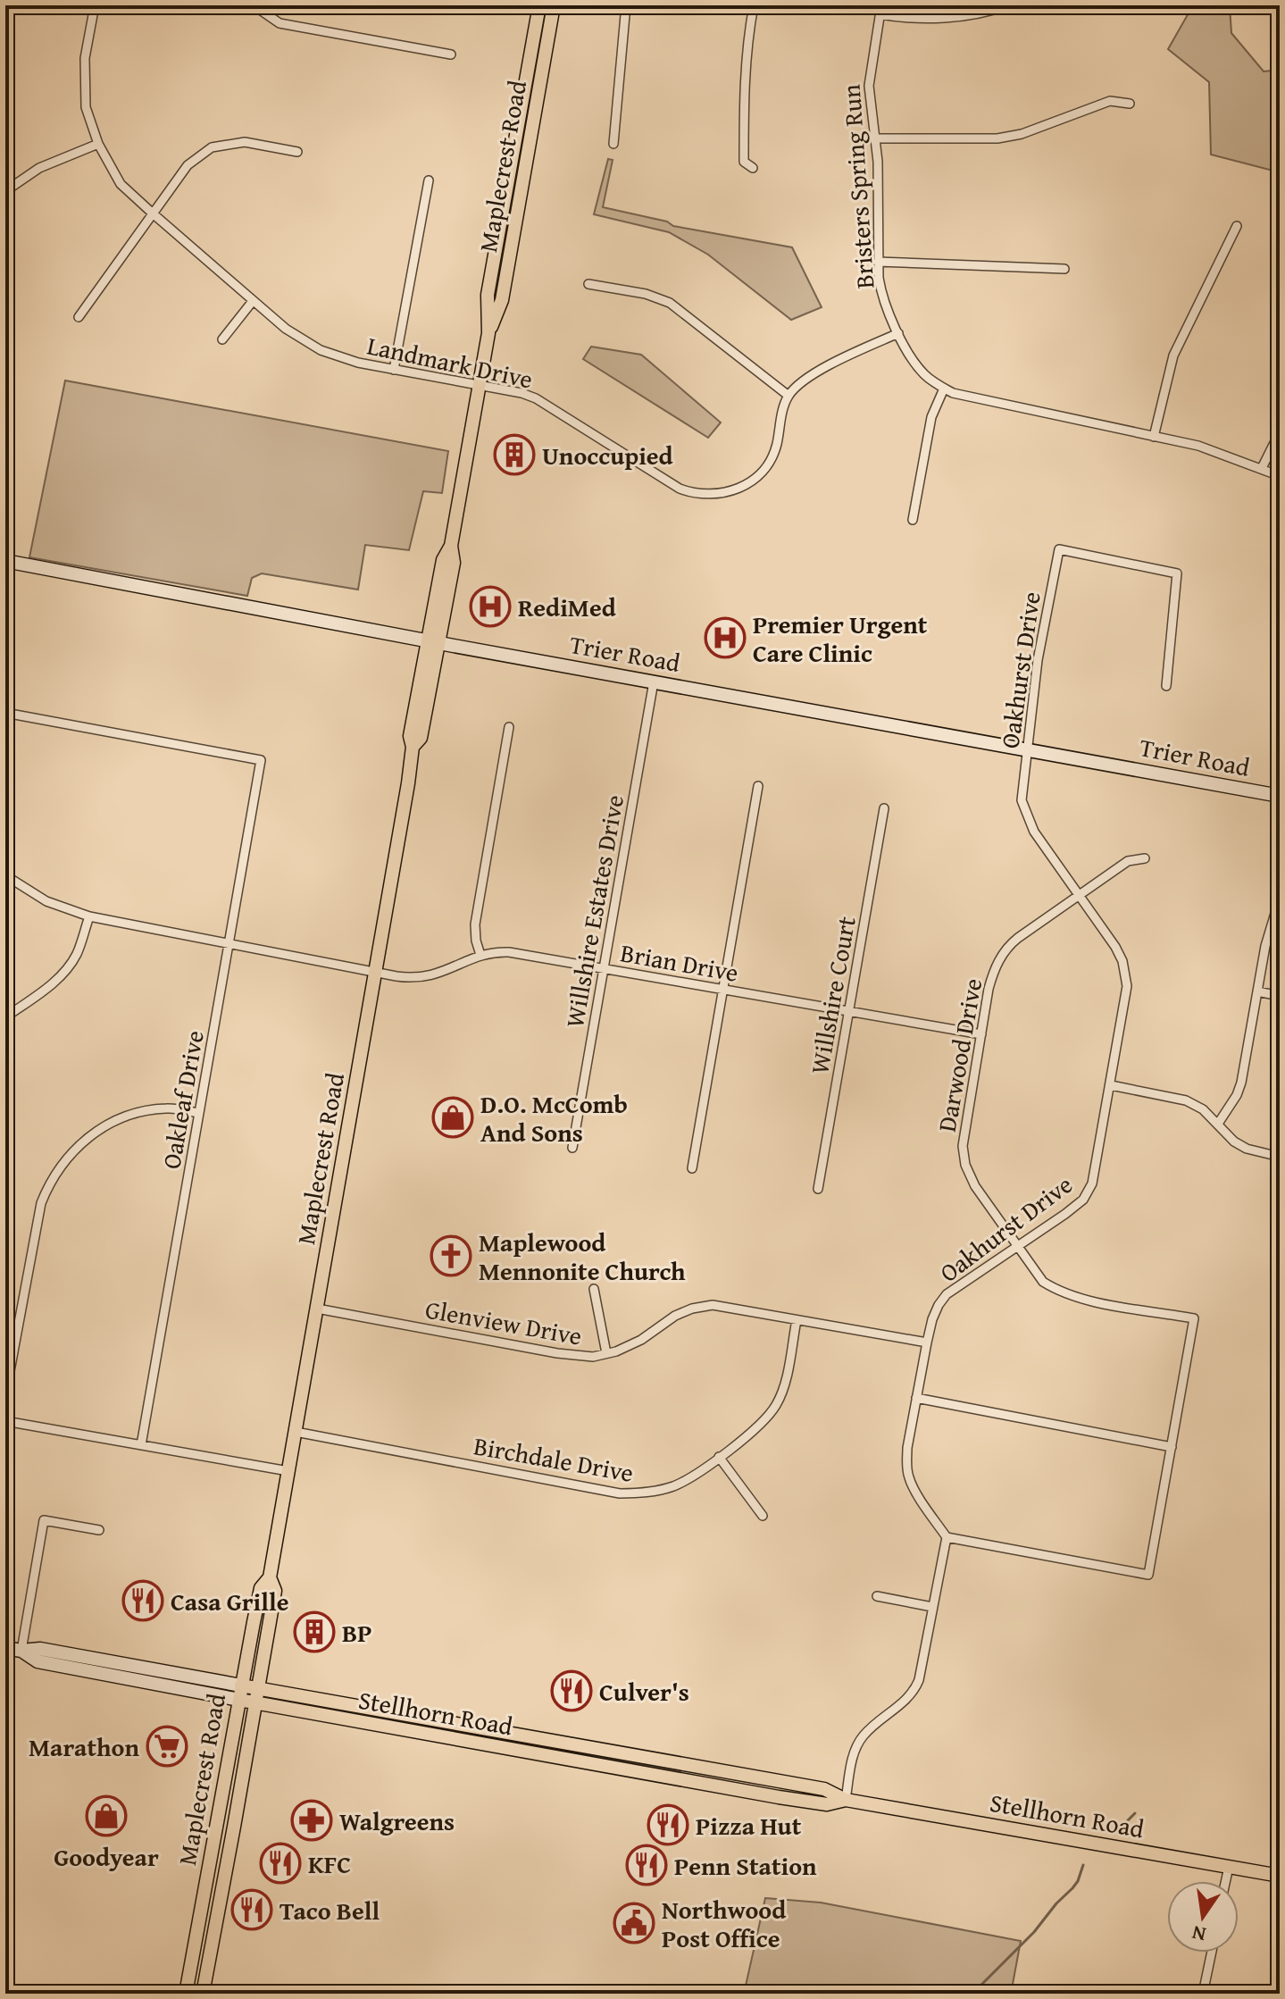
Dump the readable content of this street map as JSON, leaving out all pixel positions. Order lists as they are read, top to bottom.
{
  "streets": {
    "main road": ["Maplecrest Road", "Stellhorn Road"],
    "street": [
      "Bristers Spring Run",
      "Landmark Drive",
      "Trier Road",
      "Oakhurst Drive",
      "Willshire Estates Drive",
      "Brian Drive",
      "Willshire Court",
      "Darwood Drive",
      "Oakleaf Drive",
      "Glenview Drive",
      "Birchdale Drive"
    ]
  },
  "crossings": [
    ["Maplecrest Road", "Landmark Drive"],
    ["Maplecrest Road", "Trier Road"],
    ["Maplecrest Road", "Brian Drive"],
    ["Maplecrest Road", "Glenview Drive"],
    ["Maplecrest Road", "Birchdale Drive"],
    ["Maplecrest Road", "Stellhorn Road"],
    ["Trier Road", "Oakhurst Drive"],
    ["Trier Road", "Willshire Estates Drive"],
    ["Oakhurst Drive", "Darwood Drive"],
    ["Oakhurst Drive", "Glenview Drive"],
    ["Willshire Estates Drive", "Brian Drive"],
    ["Brian Drive", "Willshire Court"],
    ["Brian Drive", "Darwood Drive"],
    ["Brian Drive", "Oakleaf Drive"],
    ["Glenview Drive", "Birchdale Drive"]
  ],
  "places": {
    "building": ["Unoccupied", "BP"],
    "hospital": ["RediMed", "Premier Urgent Care Clinic"],
    "shop": ["D.O. McComb And Sons", "Goodyear"],
    "church": ["Maplewood Mennonite Church"],
    "restaurant": [
      "Casa Grille",
      "Culver's",
      "Pizza Hut",
      "KFC",
      "Penn Station",
      "Taco Bell"
    ],
    "supermarket": ["Marathon"],
    "pharmacy": ["Walgreens"],
    "public building": ["Northwood Post Office"]
  },
  "north": "bottom"
}
